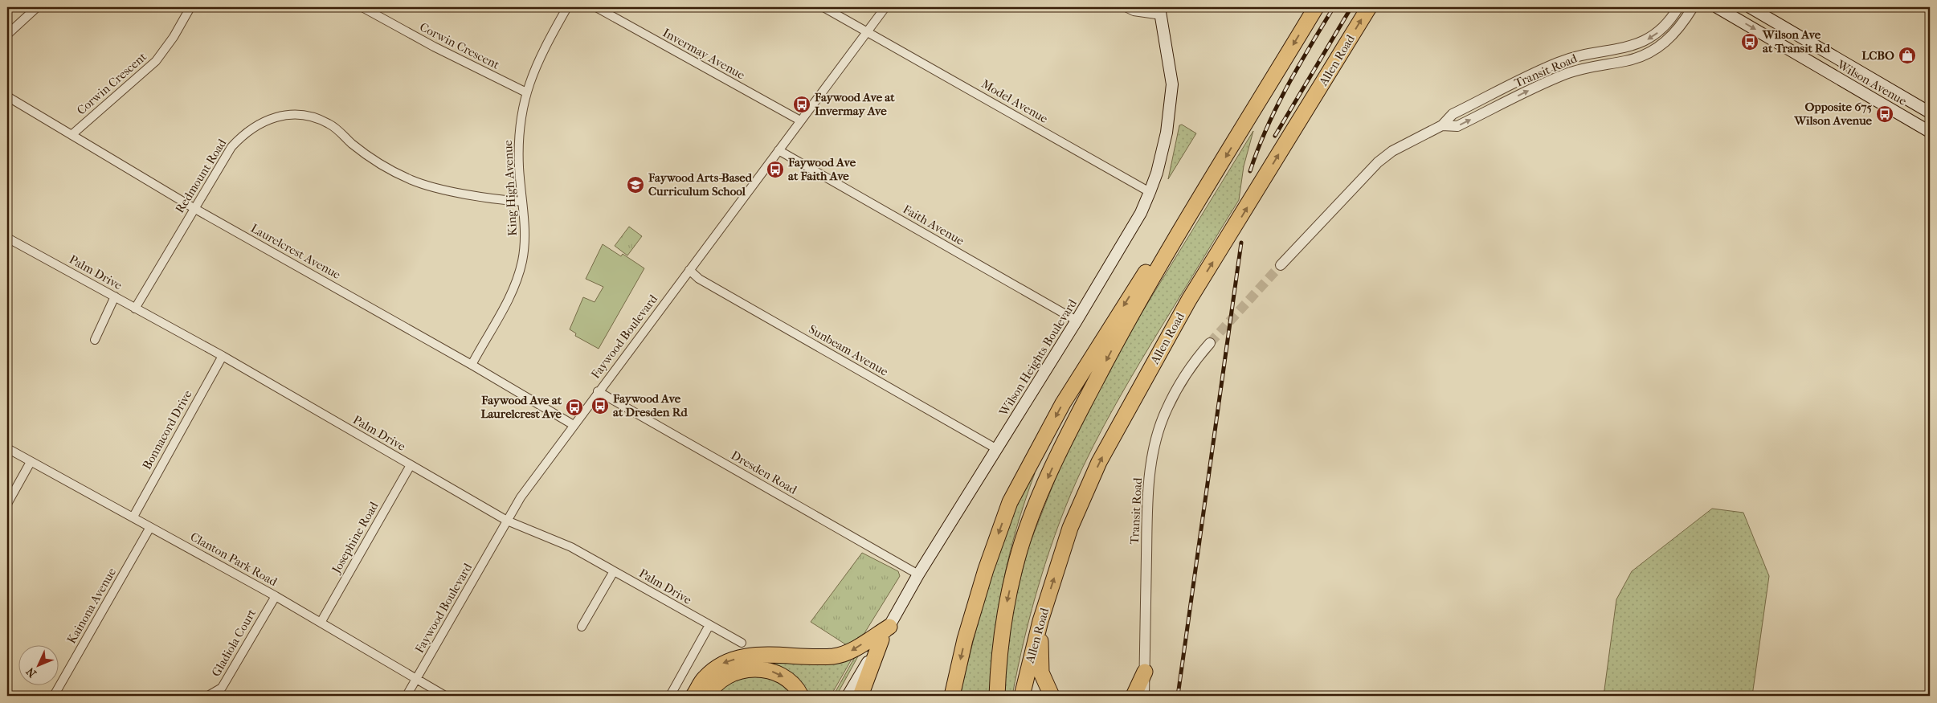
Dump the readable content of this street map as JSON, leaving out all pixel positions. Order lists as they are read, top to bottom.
{
  "streets": {
    "highway": ["Allen Road"],
    "main road": ["Wilson Avenue", "Wilson Heights Boulevard"],
    "street": [
      "Corwin Crescent",
      "Invermay Avenue",
      "Transit Road",
      "Model Avenue",
      "Redmount Road",
      "King High Avenue",
      "Faith Avenue",
      "Laurelcrest Avenue",
      "Palm Drive",
      "Faywood Boulevard",
      "Sunbeam Avenue",
      "Bonnacord Drive",
      "Dresden Road",
      "Josephine Road",
      "Clanton Park Road",
      "Kainona Avenue",
      "Gladiola Court"
    ]
  },
  "crossings": [
    ["Corwin Crescent", "King High Avenue"],
    ["Corwin Crescent", "Laurelcrest Avenue"],
    ["Invermay Avenue", "Faywood Boulevard"],
    ["Model Avenue", "Faywood Boulevard"],
    ["Model Avenue", "Wilson Heights Boulevard"],
    ["Redmount Road", "King High Avenue"],
    ["Redmount Road", "Laurelcrest Avenue"],
    ["Redmount Road", "Palm Drive"],
    ["King High Avenue", "Laurelcrest Avenue"],
    ["Faith Avenue", "Faywood Boulevard"],
    ["Faith Avenue", "Wilson Heights Boulevard"],
    ["Laurelcrest Avenue", "Faywood Boulevard"],
    ["Palm Drive", "Faywood Boulevard"],
    ["Palm Drive", "Bonnacord Drive"],
    ["Palm Drive", "Josephine Road"],
    ["Faywood Boulevard", "Sunbeam Avenue"],
    ["Faywood Boulevard", "Dresden Road"],
    ["Faywood Boulevard", "Clanton Park Road"],
    ["Sunbeam Avenue", "Wilson Heights Boulevard"],
    ["Wilson Heights Boulevard", "Dresden Road"],
    ["Bonnacord Drive", "Clanton Park Road"],
    ["Josephine Road", "Clanton Park Road"],
    ["Clanton Park Road", "Kainona Avenue"],
    ["Clanton Park Road", "Gladiola Court"]
  ],
  "places": {
    "bus stop": [
      "Wilson Ave at Transit Rd",
      "Faywood Ave at Invermay Ave",
      "Opposite 675 Wilson Avenue",
      "Faywood Ave at Faith Ave",
      "Faywood Ave at Dresden Rd",
      "Faywood Ave at Laurelcrest Ave"
    ],
    "shop": ["LCBO"],
    "school or university": ["Faywood Arts-Based Curriculum School"]
  },
  "north": "bottom left"
}
